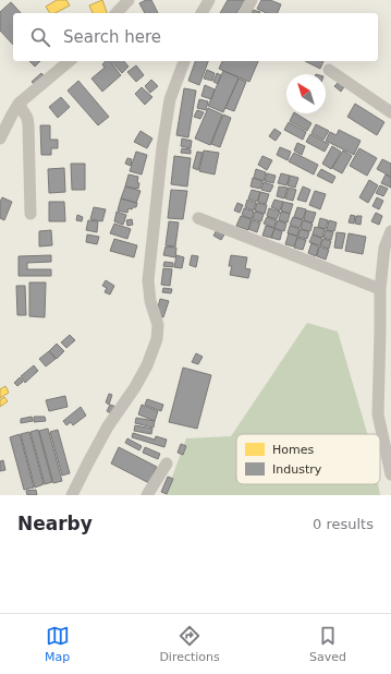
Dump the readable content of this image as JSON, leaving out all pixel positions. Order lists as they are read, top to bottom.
{
  "legend": ["Homes", "Industry"],
  "north": "top left",
  "page": {
    "search": "Search here",
    "heading": ["Nearby", "0 results"],
    "nav": ["Map", "Directions", "Saved"]
  }
}
